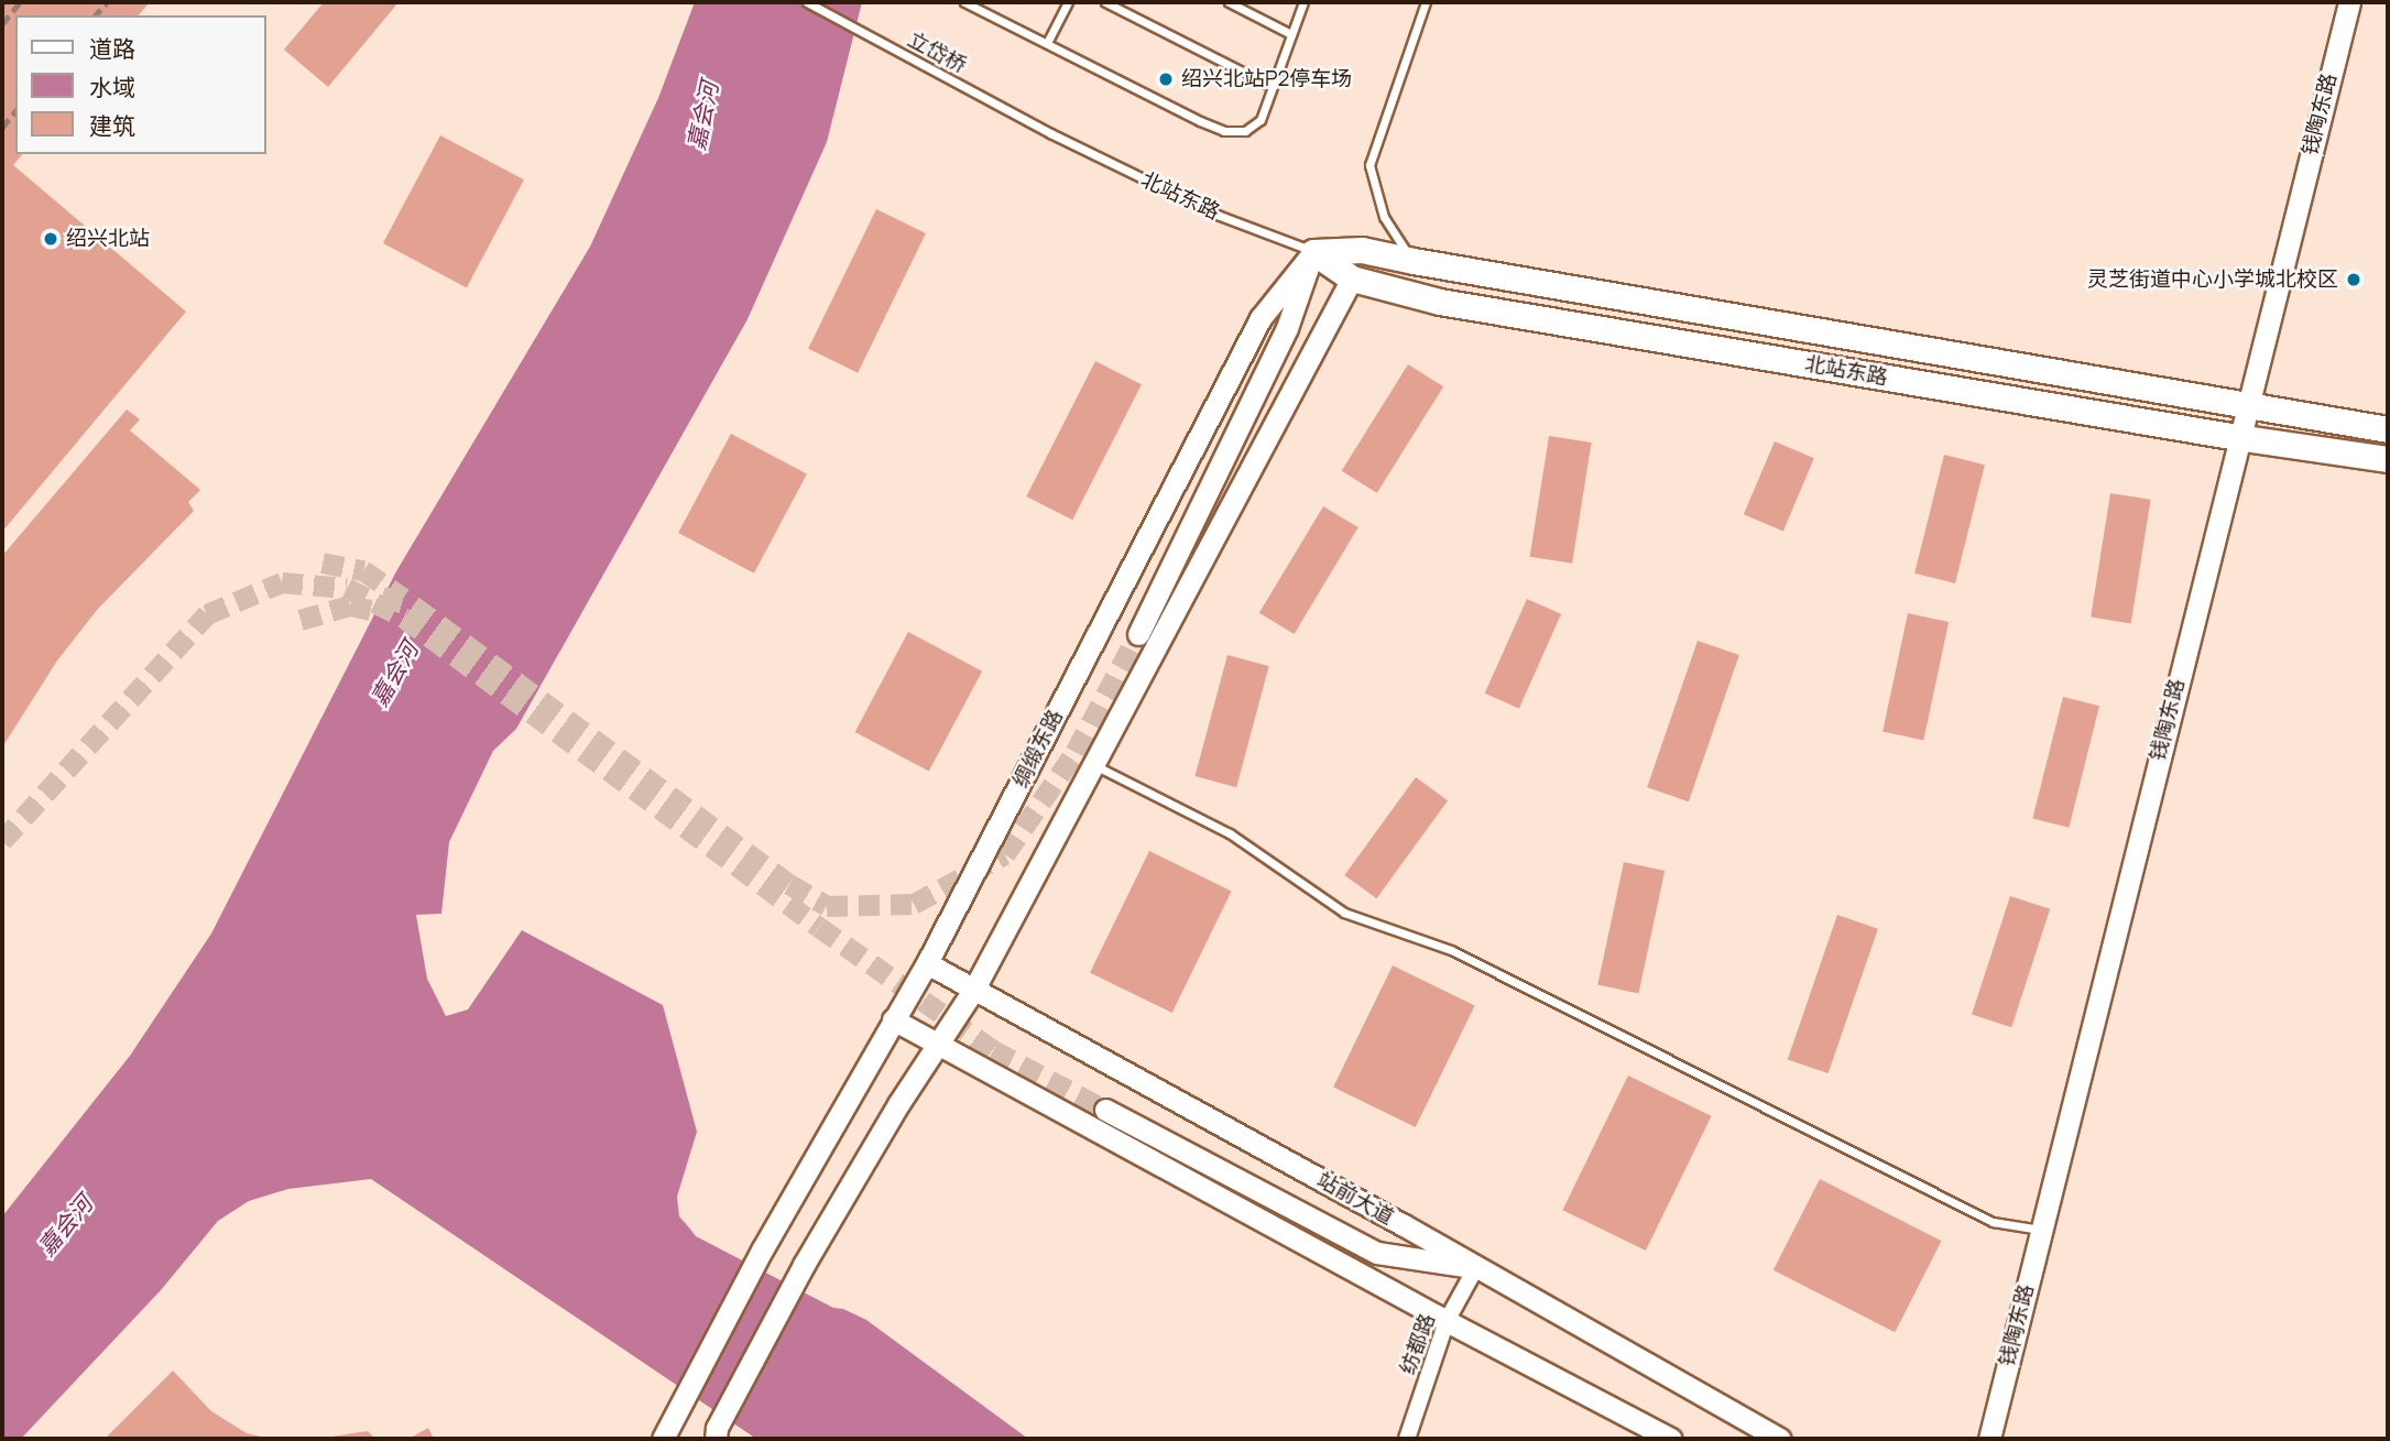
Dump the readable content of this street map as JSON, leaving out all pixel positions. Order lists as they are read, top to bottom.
{
  "streets": {
    "main road": [
      "钱陶东路",
      "北站东路",
      "绸缎东路",
      "站前大道"
    ],
    "street": ["纺都路"],
    "lane": ["立岱桥"]
  },
  "crossings": [
    ["立岱桥", "北站东路"],
    ["钱陶东路", "北站东路"],
    ["北站东路", "绸缎东路"],
    ["绸缎东路", "站前大道"],
    ["站前大道", "纺都路"]
  ],
  "water": ["嘉会河"],
  "places": ["绍兴北站P2停车场", "绍兴北站", "灵芝街道中心小学城北校区"],
  "legend": ["道路", "水域", "建筑"]
}
